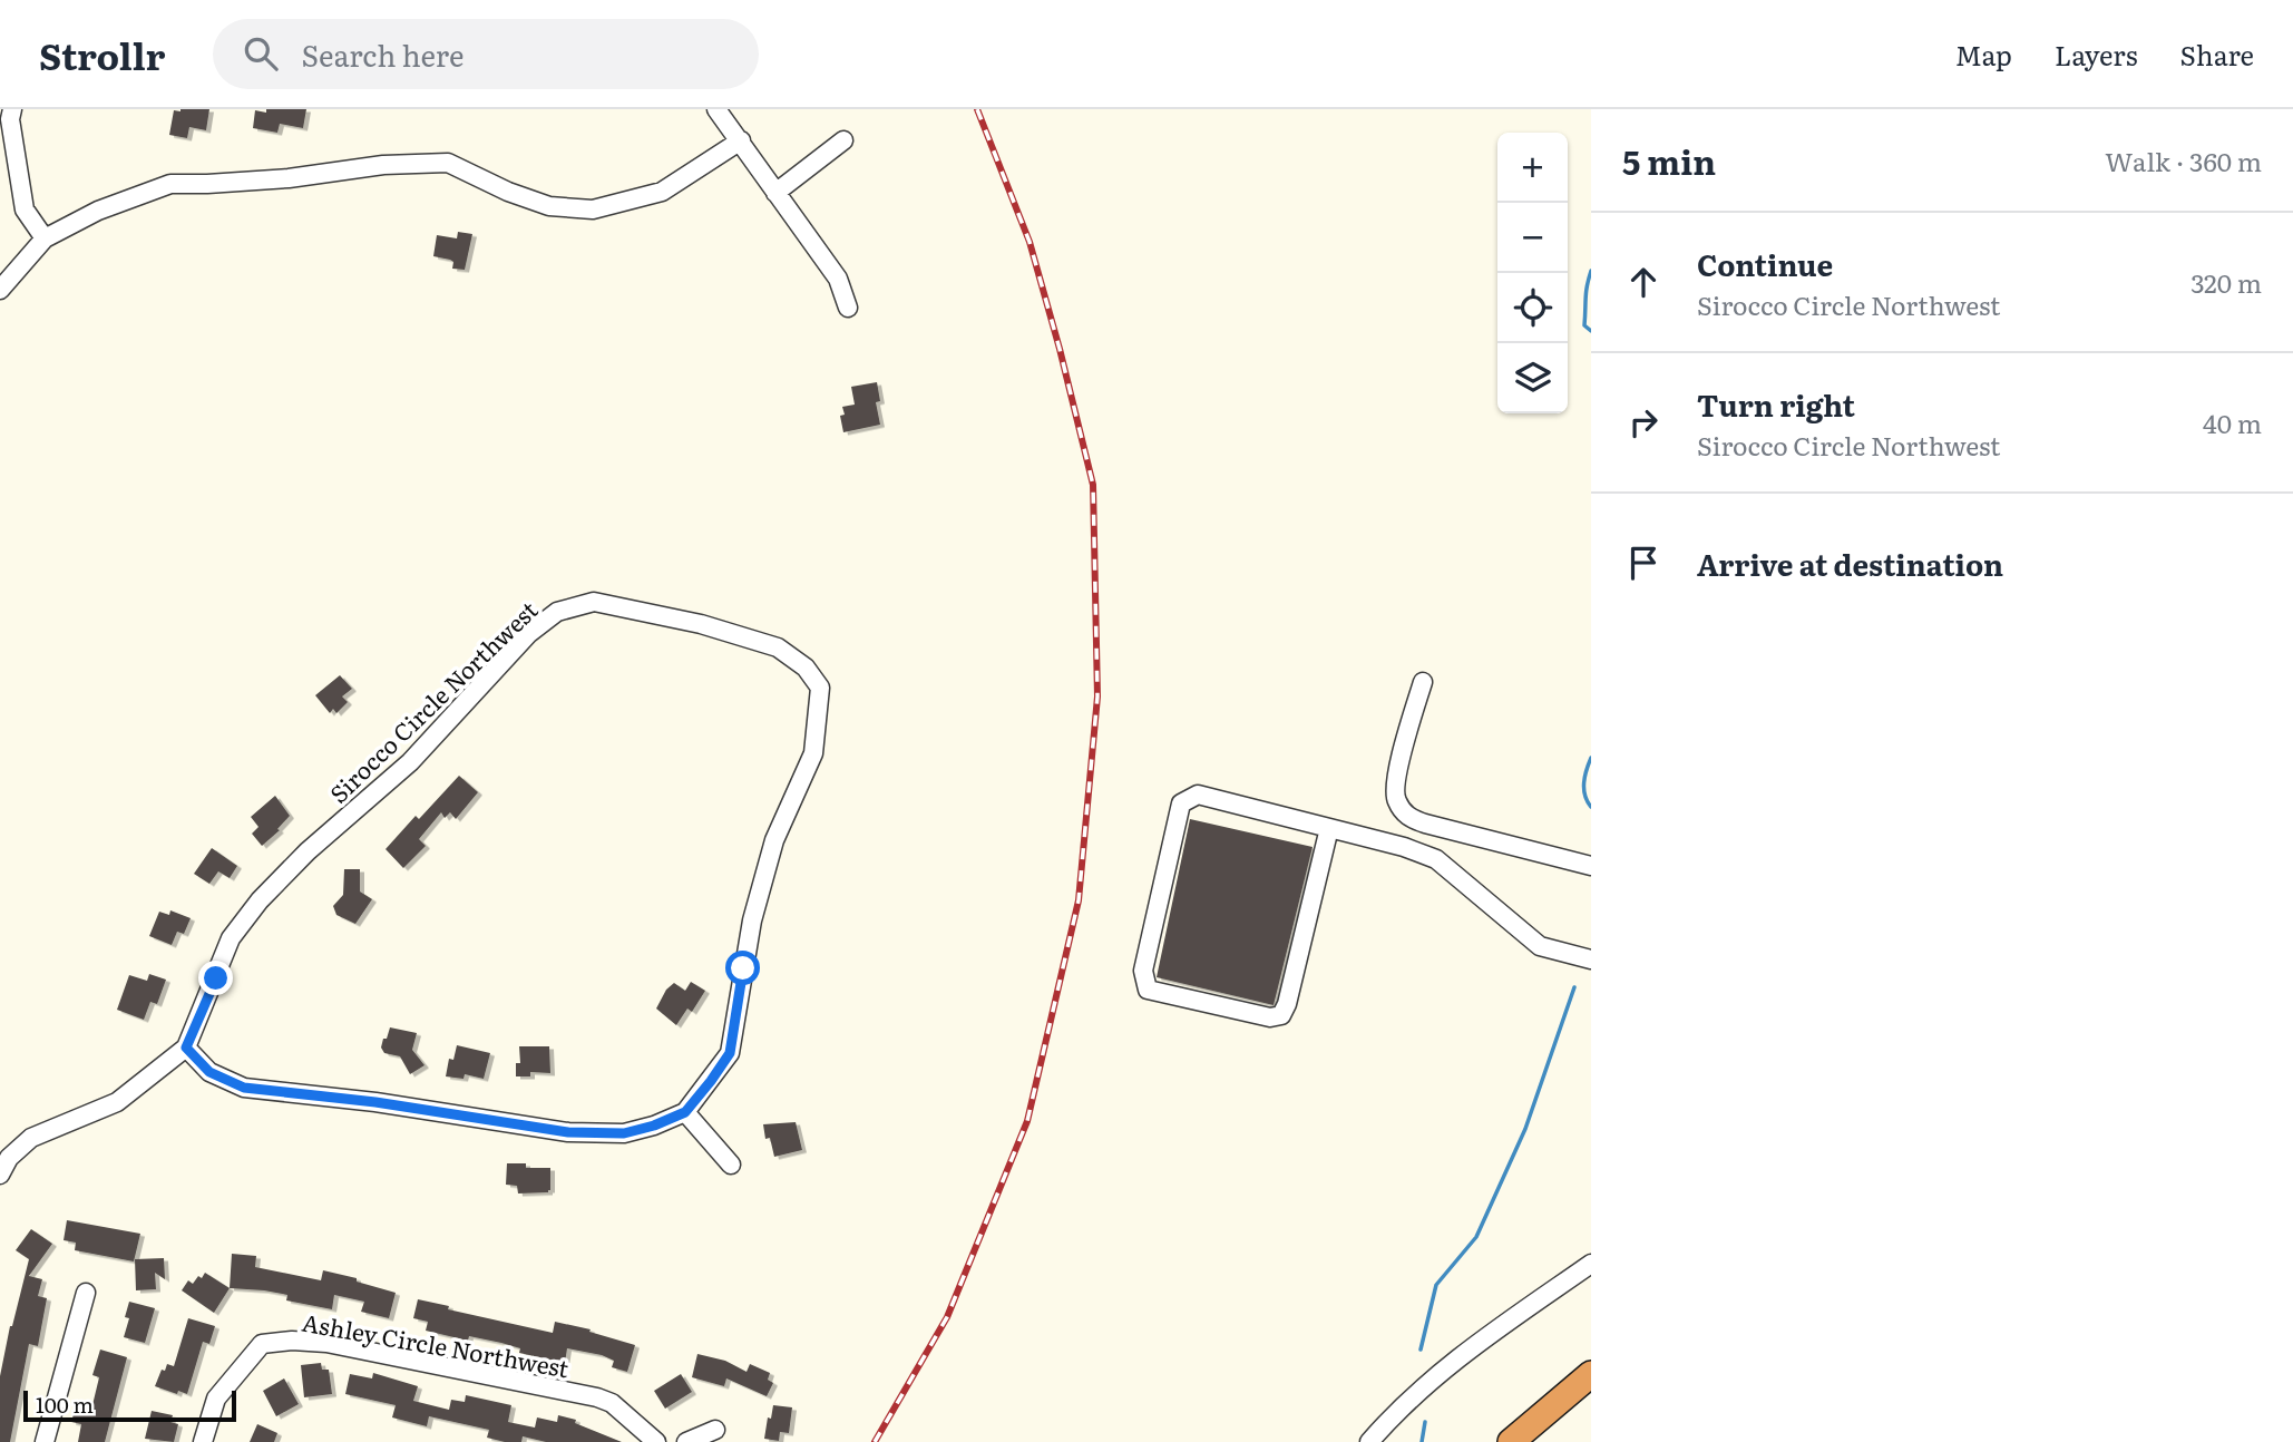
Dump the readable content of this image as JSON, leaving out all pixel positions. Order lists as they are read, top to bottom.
{
  "streets": {
    "street": ["Sirocco Circle Northwest", "Ashley Circle Northwest"]
  },
  "scale_bar": "100 m",
  "page": {
    "header": "Strollr",
    "search": "Search here",
    "nav": ["Map", "Layers", "Share"],
    "heading": ["5 min", "Walk · 360 m"],
    "map_buttons": ["+", "−"],
    "list": [
      ["Continue", "Sirocco Circle Northwest", "320 m"],
      ["Turn right", "Sirocco Circle Northwest", "40 m"],
      "Arrive at destination"
    ],
    "scale": "100 m"
  }
}
